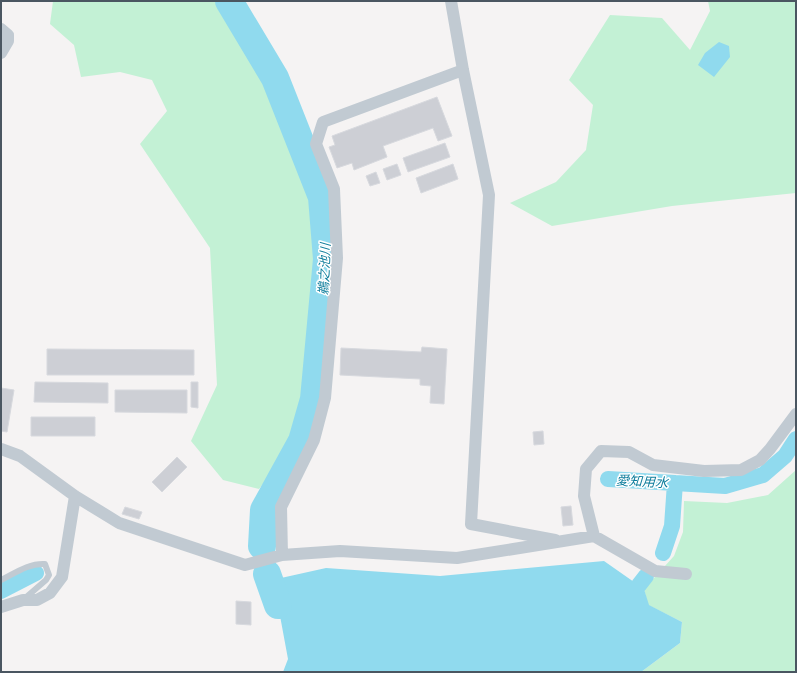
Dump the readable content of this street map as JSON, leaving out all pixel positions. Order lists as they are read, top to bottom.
{
  "water": ["鵜之池川", "愛知用水"]
}
